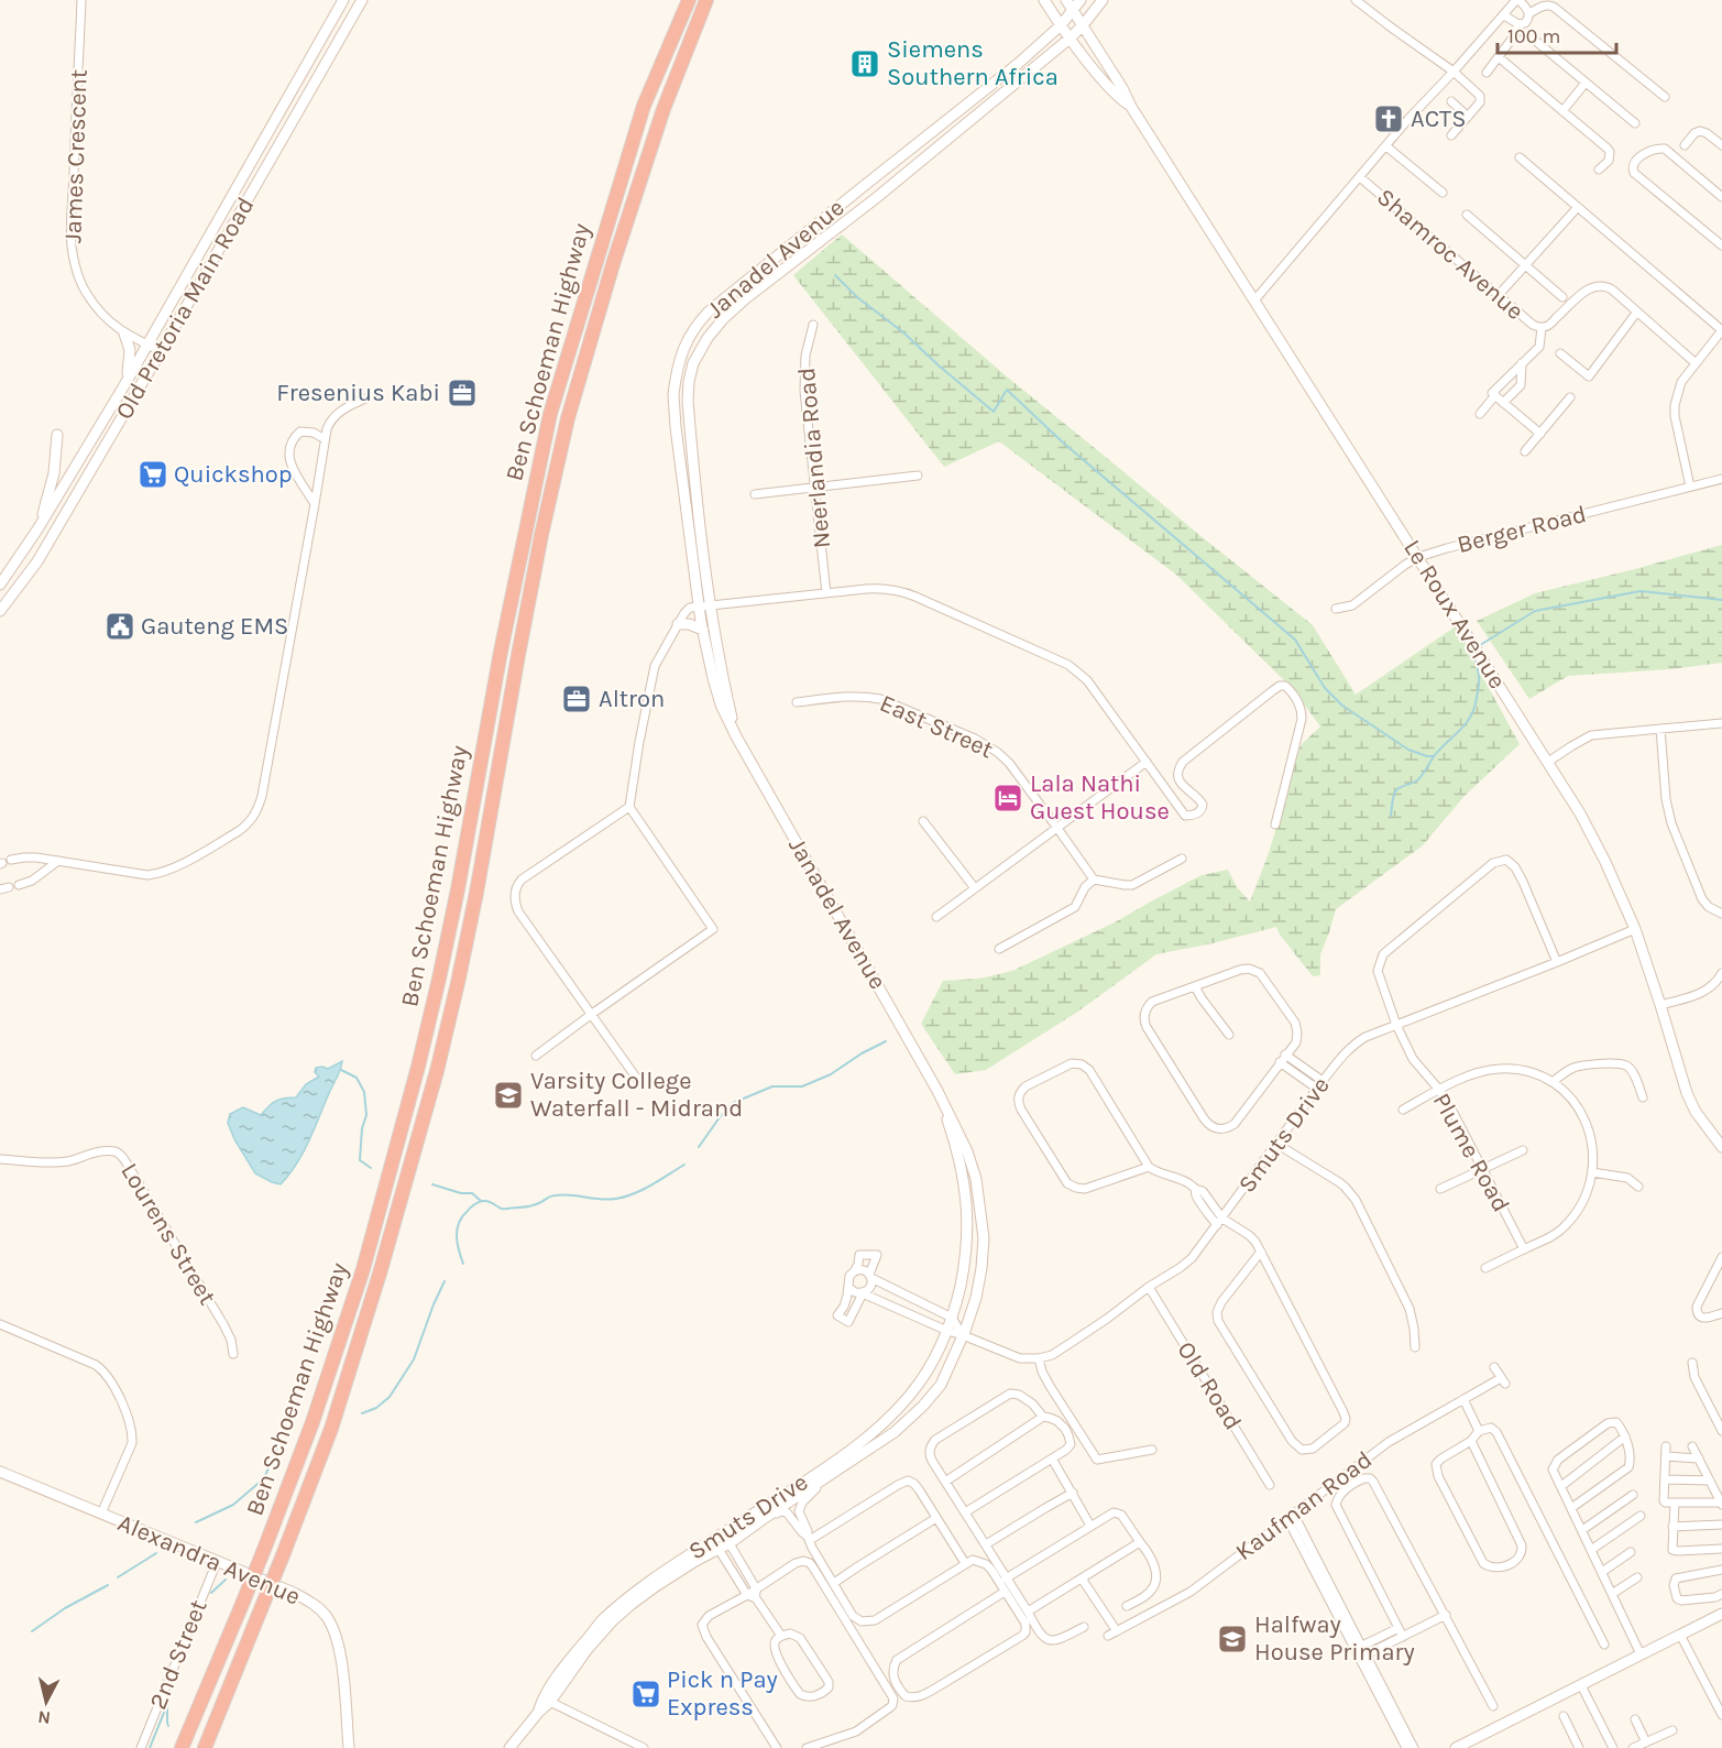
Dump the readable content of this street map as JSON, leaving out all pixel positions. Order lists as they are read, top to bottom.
{
  "streets": {
    "highway": ["Ben Schoeman Highway"],
    "main road": [
      "Janadel Avenue",
      "Old Pretoria Main Road",
      "Le Roux Avenue",
      "Smuts Drive",
      "Alexandra Avenue"
    ],
    "street": [
      "James Crescent",
      "Shamroc Avenue",
      "Neerlandia Road",
      "Berger Road",
      "East Street",
      "Plume Road",
      "Lourens Street",
      "Old Road",
      "Kaufman Road",
      "2nd Street"
    ]
  },
  "crossings": [
    ["James Crescent", "Old Pretoria Main Road"],
    ["Janadel Avenue", "Le Roux Avenue"],
    ["Janadel Avenue", "Smuts Drive"],
    ["Berger Road", "Le Roux Avenue"],
    ["Le Roux Avenue", "Smuts Drive"],
    ["Smuts Drive", "Plume Road"],
    ["Smuts Drive", "Old Road"],
    ["Alexandra Avenue", "2nd Street"]
  ],
  "places": {
    "building": ["Siemens Southern Africa"],
    "church": ["ACTS"],
    "office": ["Fresenius Kabi", "Altron"],
    "supermarket": ["Quickshop", "Pick n Pay Express"],
    "public building": ["Gauteng EMS"],
    "hotel": ["Lala Nathi Guest House"],
    "school or university": ["Varsity College Waterfall - Midrand", "Halfway House Primary"]
  },
  "scale_bar": "100 m",
  "north": "bottom"
}
